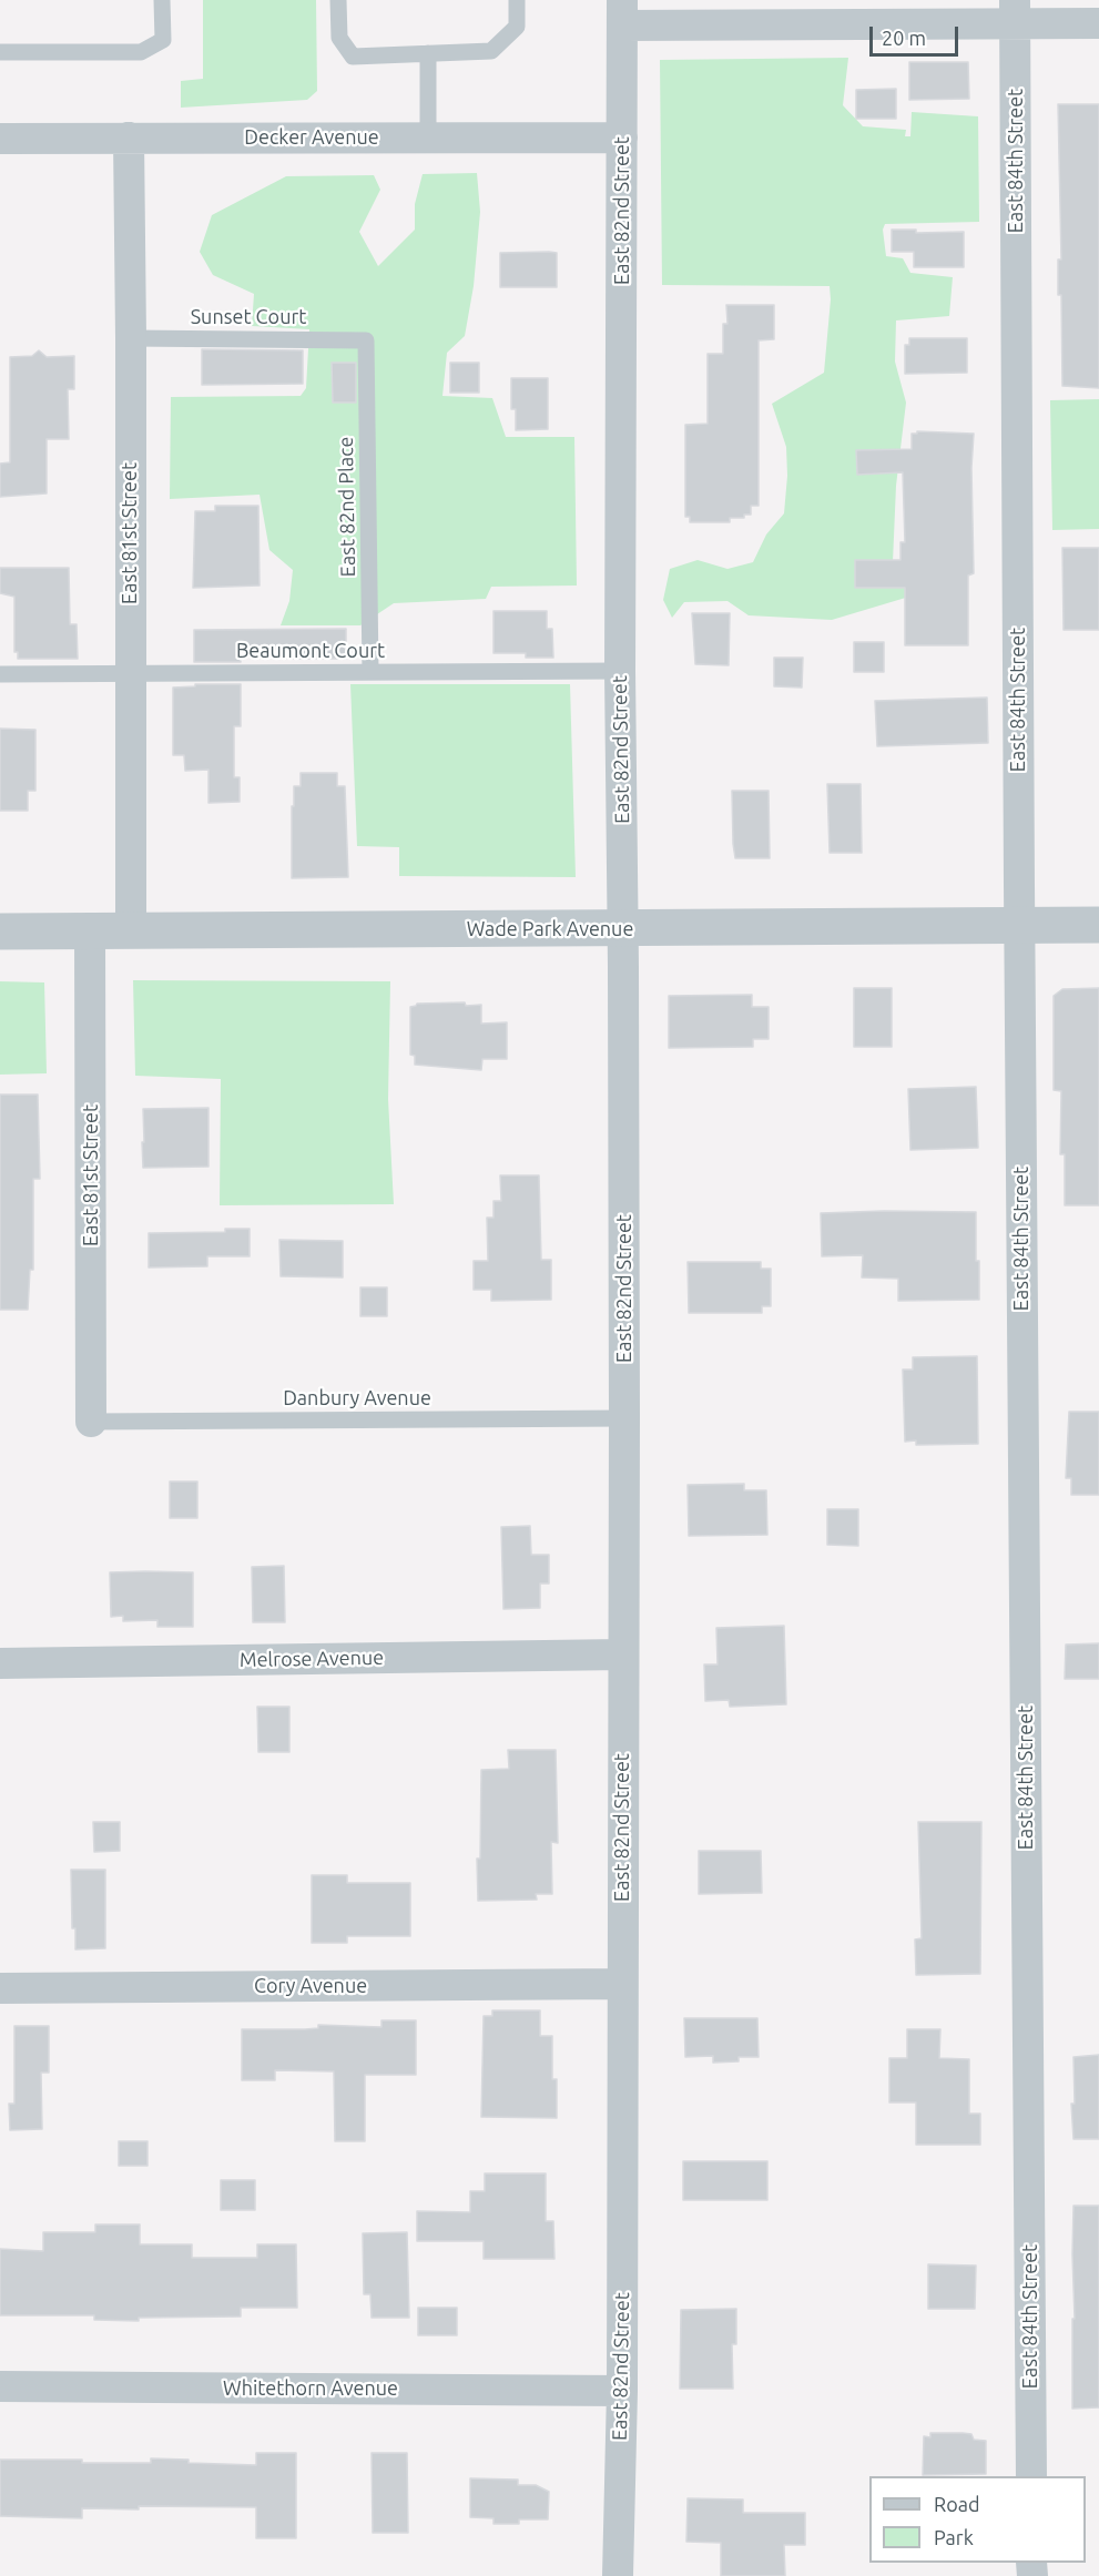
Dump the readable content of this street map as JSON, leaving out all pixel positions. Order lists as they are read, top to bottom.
{
  "streets": {
    "street": [
      "Decker Avenue",
      "East 84th Street",
      "East 82nd Street",
      "East 81st Street",
      "Wade Park Avenue",
      "Melrose Avenue",
      "Cory Avenue",
      "Whitethorn Avenue"
    ],
    "lane": [
      "Sunset Court",
      "East 82nd Place",
      "Beaumont Court",
      "Danbury Avenue"
    ]
  },
  "crossings": [
    ["Decker Avenue", "East 82nd Street"],
    ["Decker Avenue", "East 81st Street"],
    ["East 84th Street", "Wade Park Avenue"],
    ["East 82nd Street", "Beaumont Court"],
    ["East 82nd Street", "Wade Park Avenue"],
    ["East 82nd Street", "Danbury Avenue"],
    ["East 82nd Street", "Melrose Avenue"],
    ["East 82nd Street", "Cory Avenue"],
    ["East 82nd Street", "Whitethorn Avenue"],
    ["Sunset Court", "East 82nd Place"],
    ["Sunset Court", "East 81st Street"],
    ["East 82nd Place", "Beaumont Court"],
    ["East 81st Street", "Beaumont Court"],
    ["East 81st Street", "Wade Park Avenue"],
    ["East 81st Street", "Danbury Avenue"]
  ],
  "legend": ["Road", "Park"],
  "scale_bar": "20 m"
}
